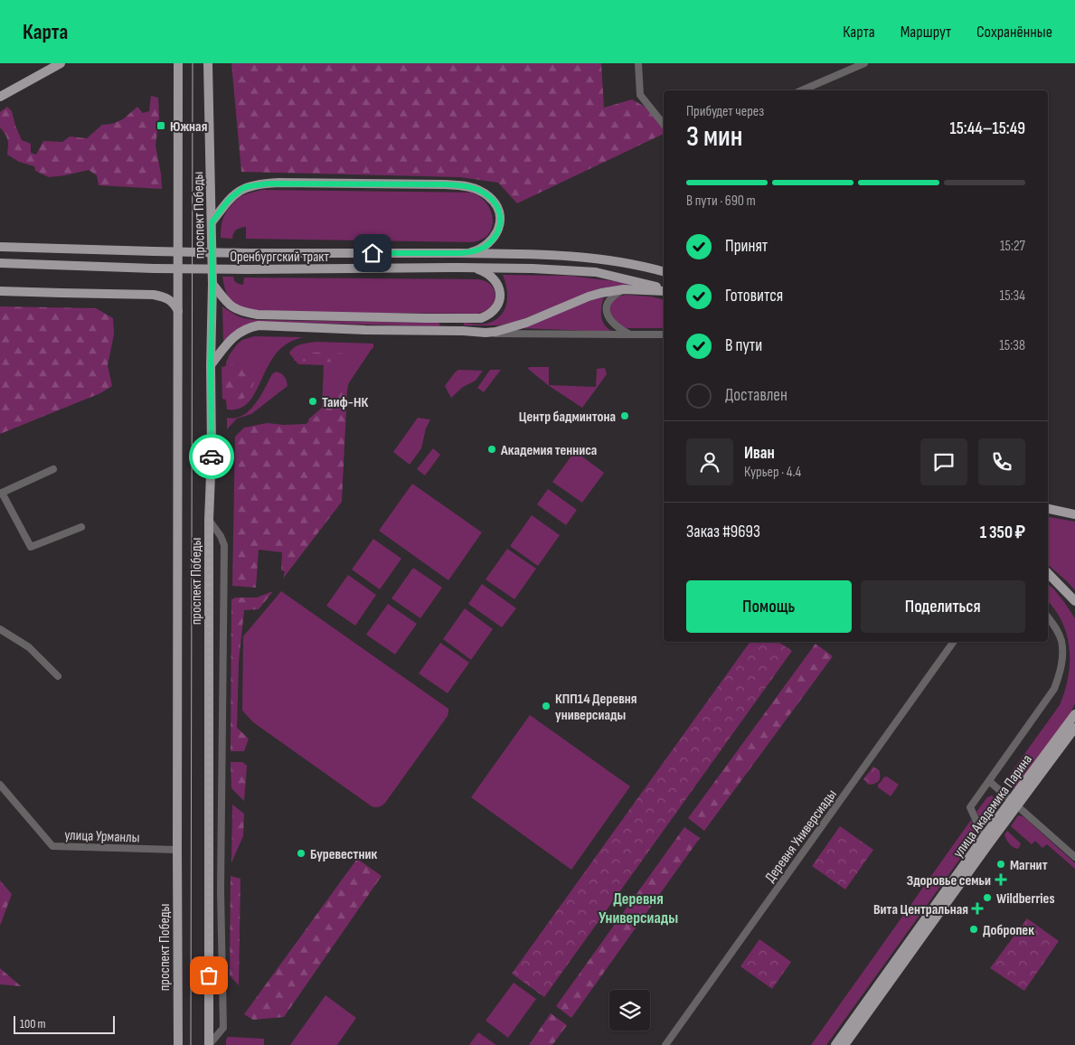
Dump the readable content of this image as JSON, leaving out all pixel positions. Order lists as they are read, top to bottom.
{
  "streets": {
    "main road": ["проспект Победы", "Оренбургский тракт", "улица Академика Парина"],
    "street": ["улица Урманлы", "Деревня Универсиады"]
  },
  "crossings": [
    ["проспект Победы", "улица Урманлы"]
  ],
  "districts": ["Деревня Универсиады"],
  "places": {
    "transit": ["Южная"],
    "other": [
      "Таиф-НК",
      "Центр бадминтона",
      "Академия тенниса",
      "КПП14 Деревня универсиады",
      "Буревестник",
      "Магнит",
      "Wildberries",
      "Добропек"
    ],
    "health": ["Здоровье семьи", "Вита Центральная"]
  },
  "scale_bar": "100 m",
  "page": {
    "header": "Карта",
    "nav": ["Карта", "Маршрут", "Сохранённые"],
    "heading": ["3 мин", "Прибудет через", "15:44–15:49"],
    "panel": [
      "Иван",
      "Курьер · 4.4",
      "Заказ #9693",
      "1 350 ₽"
    ],
    "bar": "В пути · 690 m",
    "list": [
      ["Принят", "15:27"],
      ["Готовится", "15:34"],
      ["В пути", "15:38"],
      "Доставлен"
    ],
    "buttons": ["Помощь", "Поделиться"],
    "scale": "100 m"
  }
}
